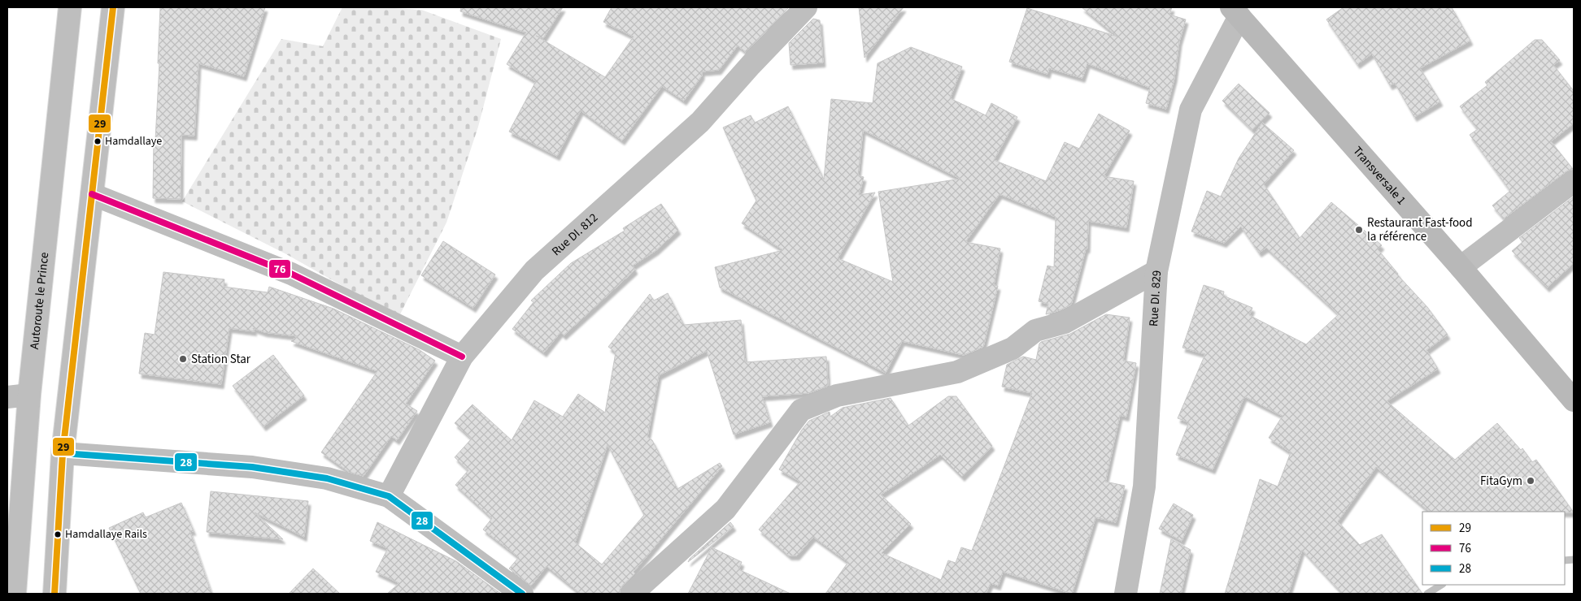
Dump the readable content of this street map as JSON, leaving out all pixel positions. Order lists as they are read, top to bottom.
{
  "streets": {
    "main road": ["Transversale 1"],
    "street": ["Rue DI. 812", "Rue DI. 829", "Autoroute le Prince"]
  },
  "crossings": [
    ["Transversale 1", "Rue DI. 829"]
  ],
  "places": [
    "Hamdallaye",
    "Restaurant Fast-food la référence",
    "Station Star",
    "FitaGym",
    "Hamdallaye Rails"
  ],
  "lines": ["transit line 29", "transit line 76", "transit line 28"],
  "legend": ["29", "76", "28"]
}
